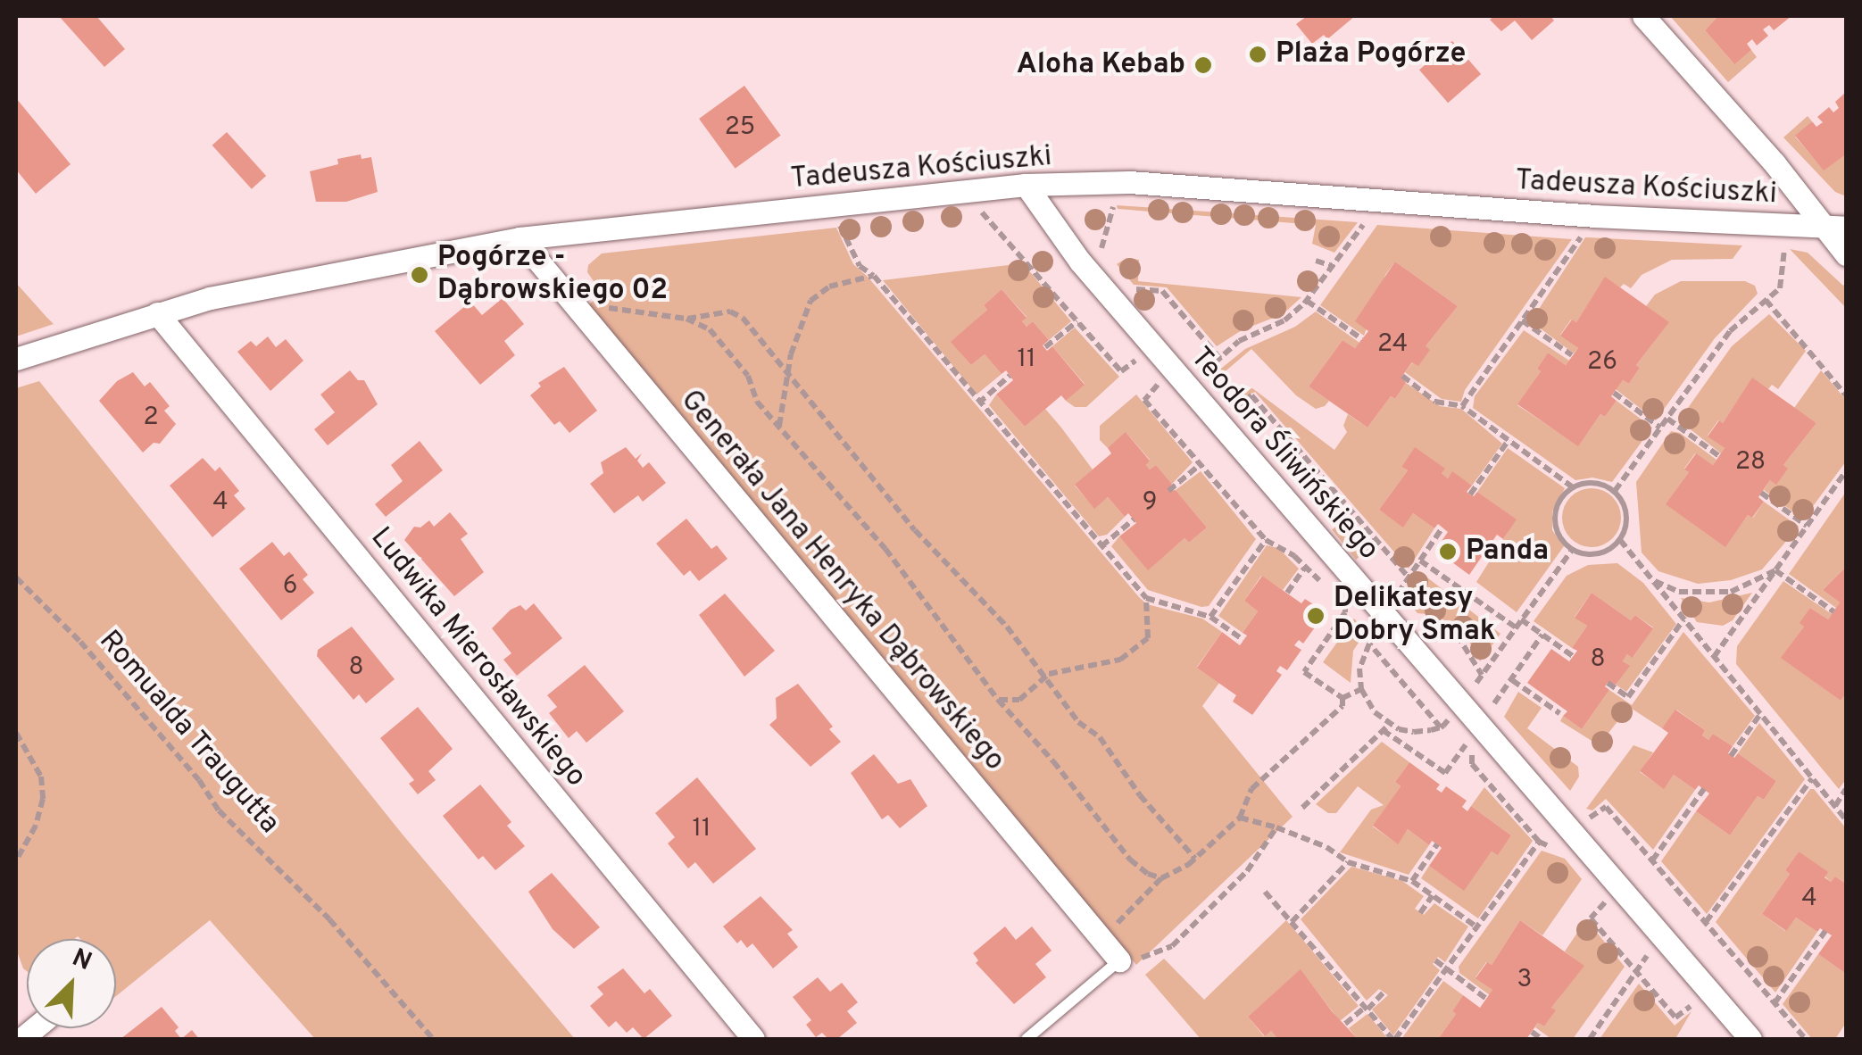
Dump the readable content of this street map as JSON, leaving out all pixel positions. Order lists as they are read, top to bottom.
{
  "streets": {
    "street": [
      "Tadeusza Kościuszki",
      "Teodora Śliwińskiego",
      "Generała Jana Henryka Dąbrowskiego",
      "Ludwika Mierosławskiego"
    ],
    "path": ["Romualda Traugutta"]
  },
  "crossings": [
    ["Tadeusza Kościuszki", "Teodora Śliwińskiego"],
    ["Tadeusza Kościuszki", "Generała Jana Henryka Dąbrowskiego"],
    ["Tadeusza Kościuszki", "Ludwika Mierosławskiego"]
  ],
  "places": [
    "Plaża Pogórze",
    "Aloha Kebab",
    "Pogórze - Dąbrowskiego 02",
    "Panda",
    "Delikatesy Dobry Smak"
  ],
  "house_numbers": [
    "25",
    "24",
    "11",
    "26",
    "2",
    "28",
    "4",
    "9",
    "6",
    "8",
    "8",
    "11",
    "4",
    "3"
  ],
  "north": "top right"
}
